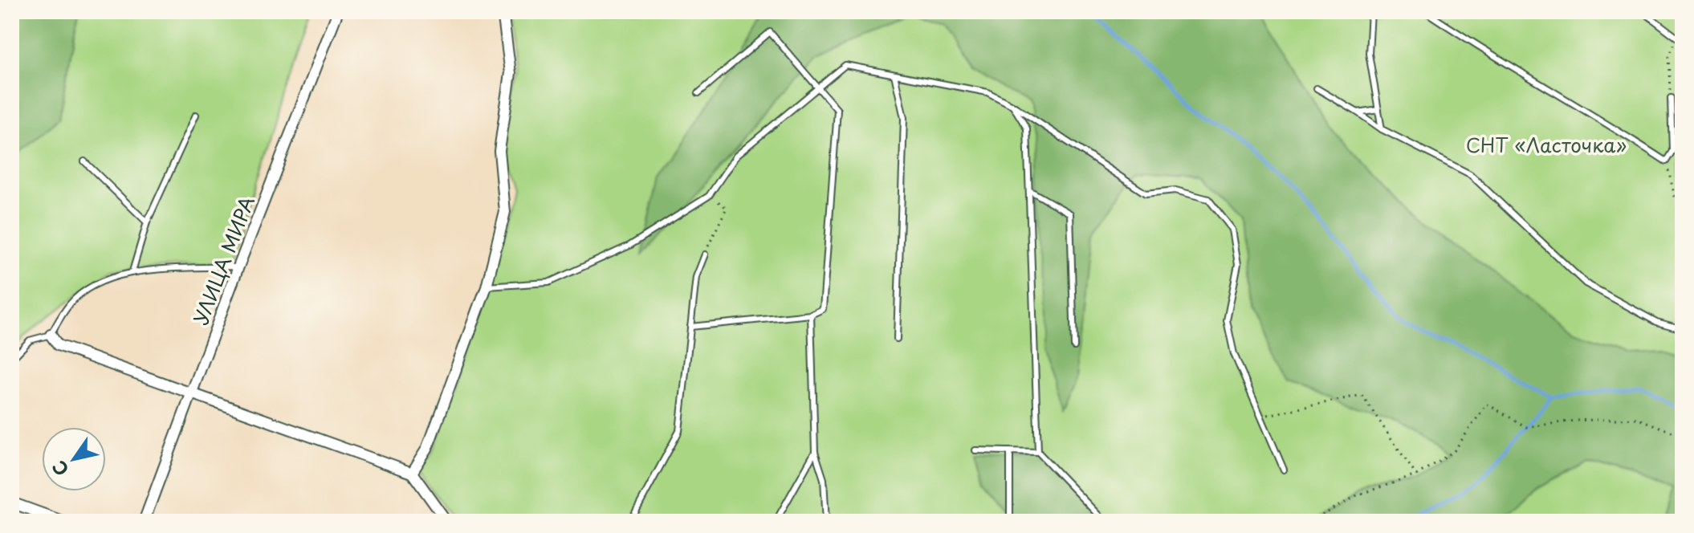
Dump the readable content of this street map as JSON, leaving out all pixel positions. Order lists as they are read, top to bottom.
{
  "streets": {
    "street": ["УЛИЦА МИРА"]
  },
  "parks": ["СНТ «Ласточка»"],
  "north": "bottom left"
}
